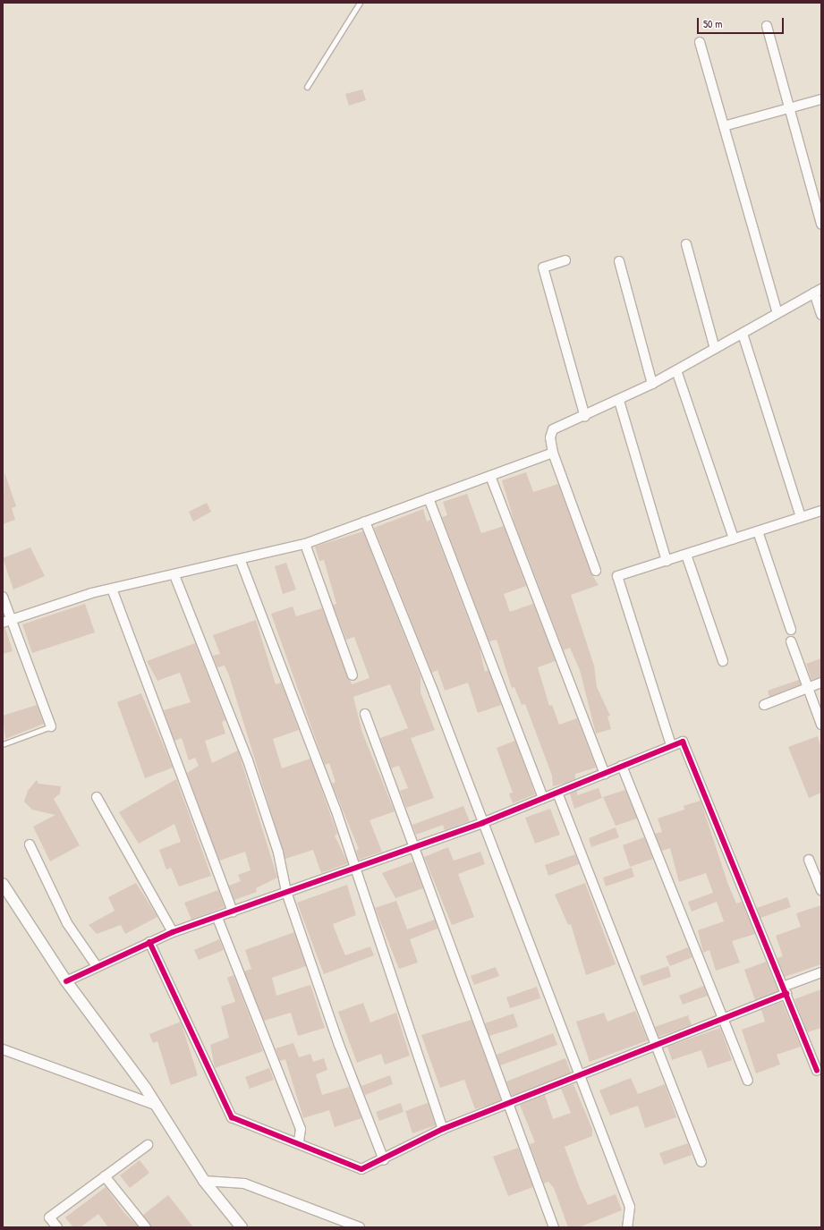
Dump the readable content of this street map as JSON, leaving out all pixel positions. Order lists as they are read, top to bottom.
{
  "scale_bar": "50 m"
}
